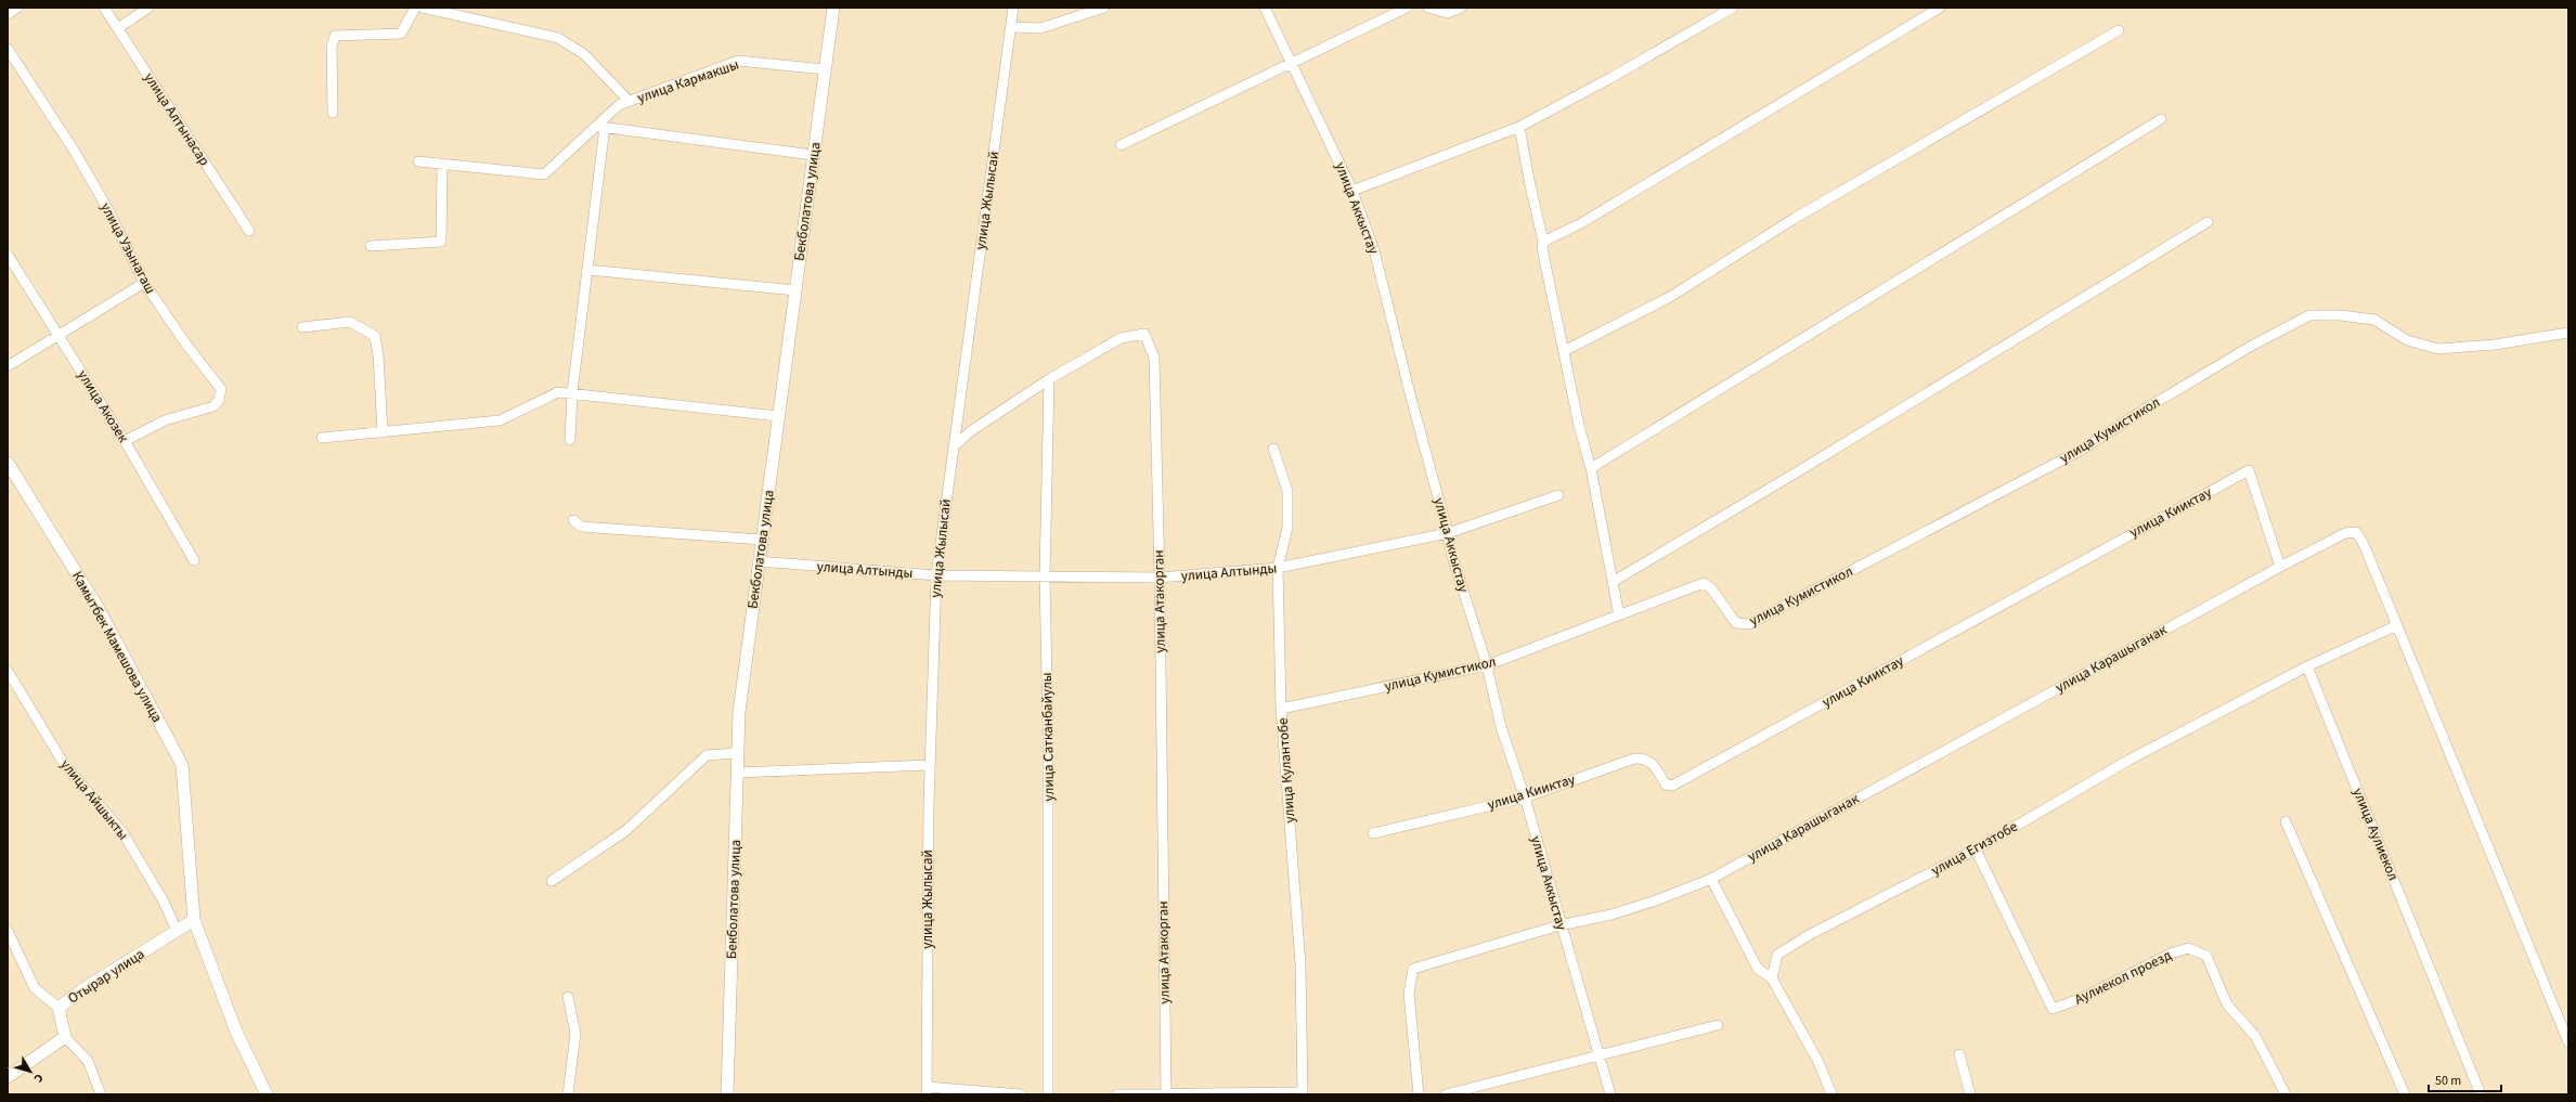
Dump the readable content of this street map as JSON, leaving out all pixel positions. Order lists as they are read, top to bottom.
{
  "streets": {
    "street": [
      "улица Кармакшы",
      "улица Алтынасар",
      "улица Жылысай",
      "Бекболатова улица",
      "улица Аккыстау",
      "улица Узынагаш",
      "улица Акозек",
      "улица Кумистикол",
      "улица Кииктау",
      "улица Алтынды",
      "улица Атакорган",
      "Камытбек Мамешова улица",
      "улица Карашыганак",
      "улица Сатканбайулы",
      "улица Кулантобе",
      "улица Айшыкты",
      "улица Аулиекол",
      "улица Егизтобе",
      "Отырар улица",
      "Аулиекол проезд"
    ]
  },
  "crossings": [
    ["улица Кармакшы", "Бекболатова улица"],
    ["улица Жылысай", "улица Алтынды"],
    ["улица Жылысай", "улица Атакорган"],
    ["Бекболатова улица", "улица Алтынды"],
    ["улица Аккыстау", "улица Кумистикол"],
    ["улица Аккыстау", "улица Кииктау"],
    ["улица Аккыстау", "улица Алтынды"],
    ["улица Аккыстау", "улица Карашыганак"],
    ["улица Узынагаш", "улица Акозек"],
    ["улица Кумистикол", "улица Кулантобе"],
    ["улица Кииктау", "улица Карашыганак"],
    ["улица Алтынды", "улица Атакорган"],
    ["улица Алтынды", "улица Сатканбайулы"],
    ["улица Алтынды", "улица Кулантобе"],
    ["улица Атакорган", "улица Сатканбайулы"],
    ["Камытбек Мамешова улица", "Отырар улица"],
    ["улица Айшыкты", "Отырар улица"],
    ["улица Аулиекол", "улица Егизтобе"],
    ["улица Егизтобе", "Аулиекол проезд"]
  ],
  "scale_bar": "50 m",
  "north": "bottom right"
}
